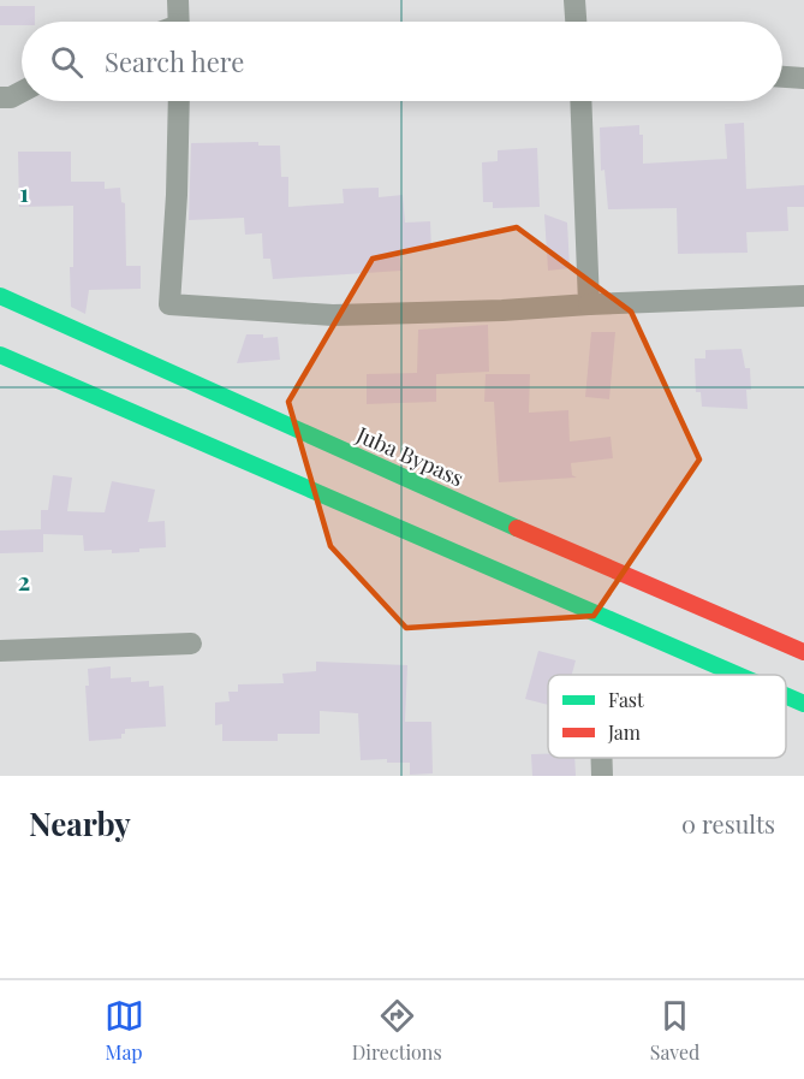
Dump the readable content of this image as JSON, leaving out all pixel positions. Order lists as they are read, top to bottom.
{
  "streets": {
    "main road": ["Juba Bypass"]
  },
  "legend": ["Fast", "Jam"],
  "page": {
    "search": "Search here",
    "heading": ["Nearby", "0 results"],
    "nav": ["Map", "Directions", "Saved"]
  },
  "grid": {
    "rows": ["1", "2"]
  }
}
